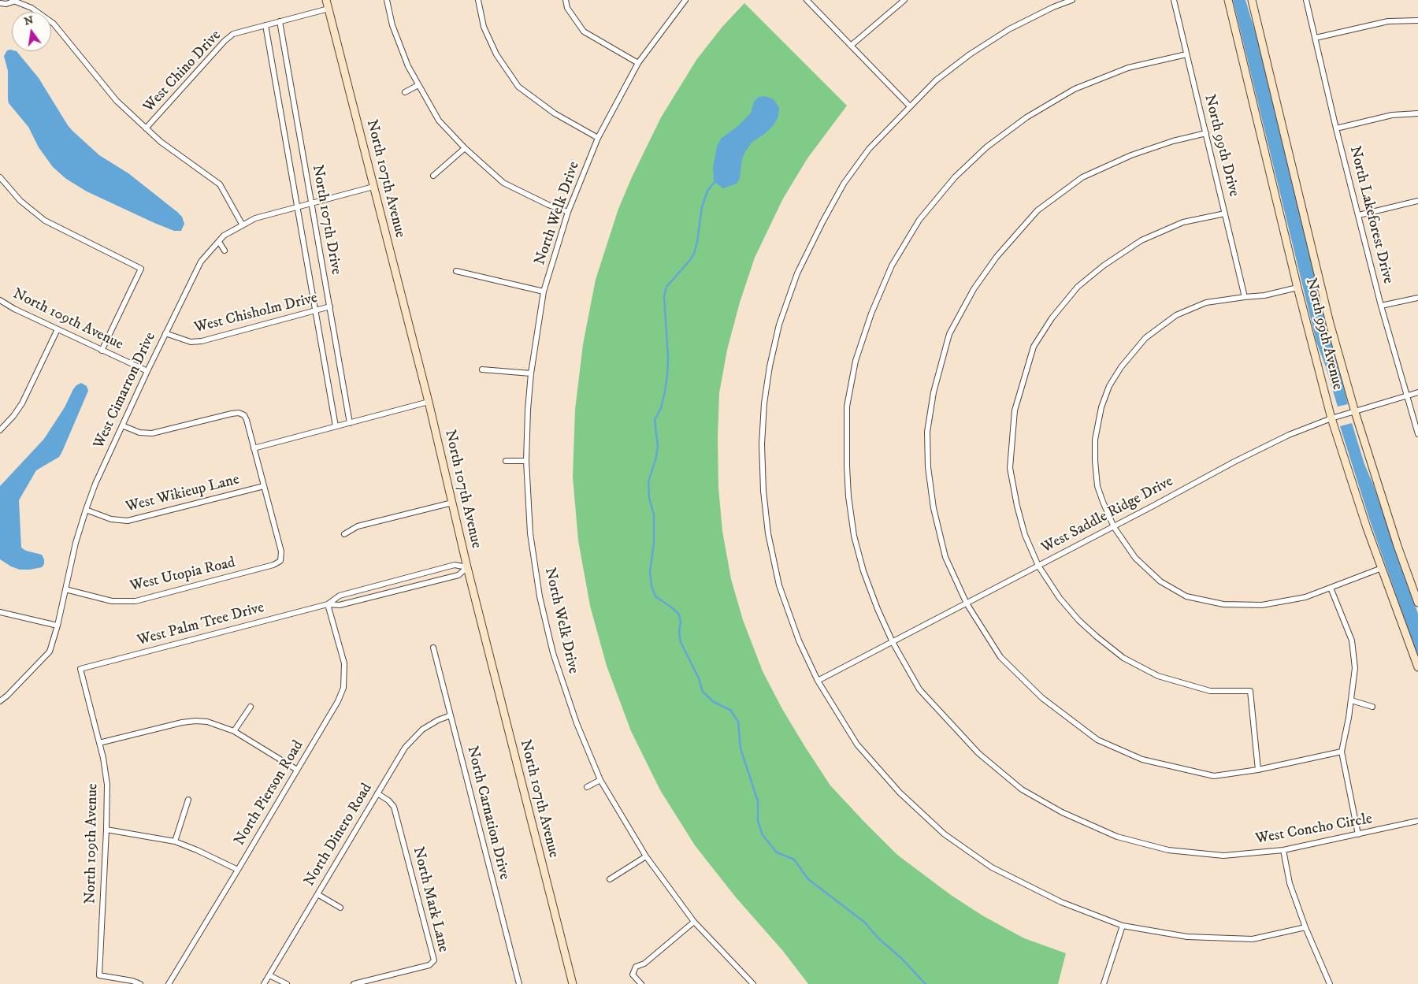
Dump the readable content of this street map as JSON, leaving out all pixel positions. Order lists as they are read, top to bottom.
{
  "streets": {
    "main road": ["North 107th Avenue", "North 99th Avenue"],
    "street": [
      "West Chino Drive",
      "North 99th Drive",
      "North Welk Drive",
      "North Lakeforest Drive",
      "North 107th Drive",
      "West Chisholm Drive",
      "North 109th Avenue",
      "West Cimarron Drive",
      "West Wikieup Lane",
      "West Saddle Ridge Drive",
      "West Utopia Road",
      "West Palm Tree Drive",
      "North Pierson Road",
      "North Carnation Drive",
      "West Concho Circle",
      "North Dinero Road",
      "North Mark Lane"
    ]
  },
  "crossings": [
    ["West Chino Drive", "North 107th Avenue"],
    ["West Chino Drive", "North 107th Drive"],
    ["North 99th Drive", "West Concho Circle"],
    ["North 107th Avenue", "West Cimarron Drive"],
    ["North 107th Avenue", "West Palm Tree Drive"],
    ["North Lakeforest Drive", "West Saddle Ridge Drive"],
    ["North 107th Drive", "West Chisholm Drive"],
    ["North 107th Drive", "West Cimarron Drive"],
    ["West Chisholm Drive", "West Cimarron Drive"],
    ["North 109th Avenue", "West Cimarron Drive"],
    ["North 109th Avenue", "West Palm Tree Drive"],
    ["North 99th Avenue", "West Saddle Ridge Drive"],
    ["West Cimarron Drive", "West Wikieup Lane"],
    ["West Cimarron Drive", "West Utopia Road"],
    ["West Wikieup Lane", "West Utopia Road"],
    ["West Saddle Ridge Drive", "West Concho Circle"],
    ["West Palm Tree Drive", "North Pierson Road"],
    ["North Carnation Drive", "North Dinero Road"],
    ["North Dinero Road", "North Mark Lane"]
  ],
  "north": "top"
}
